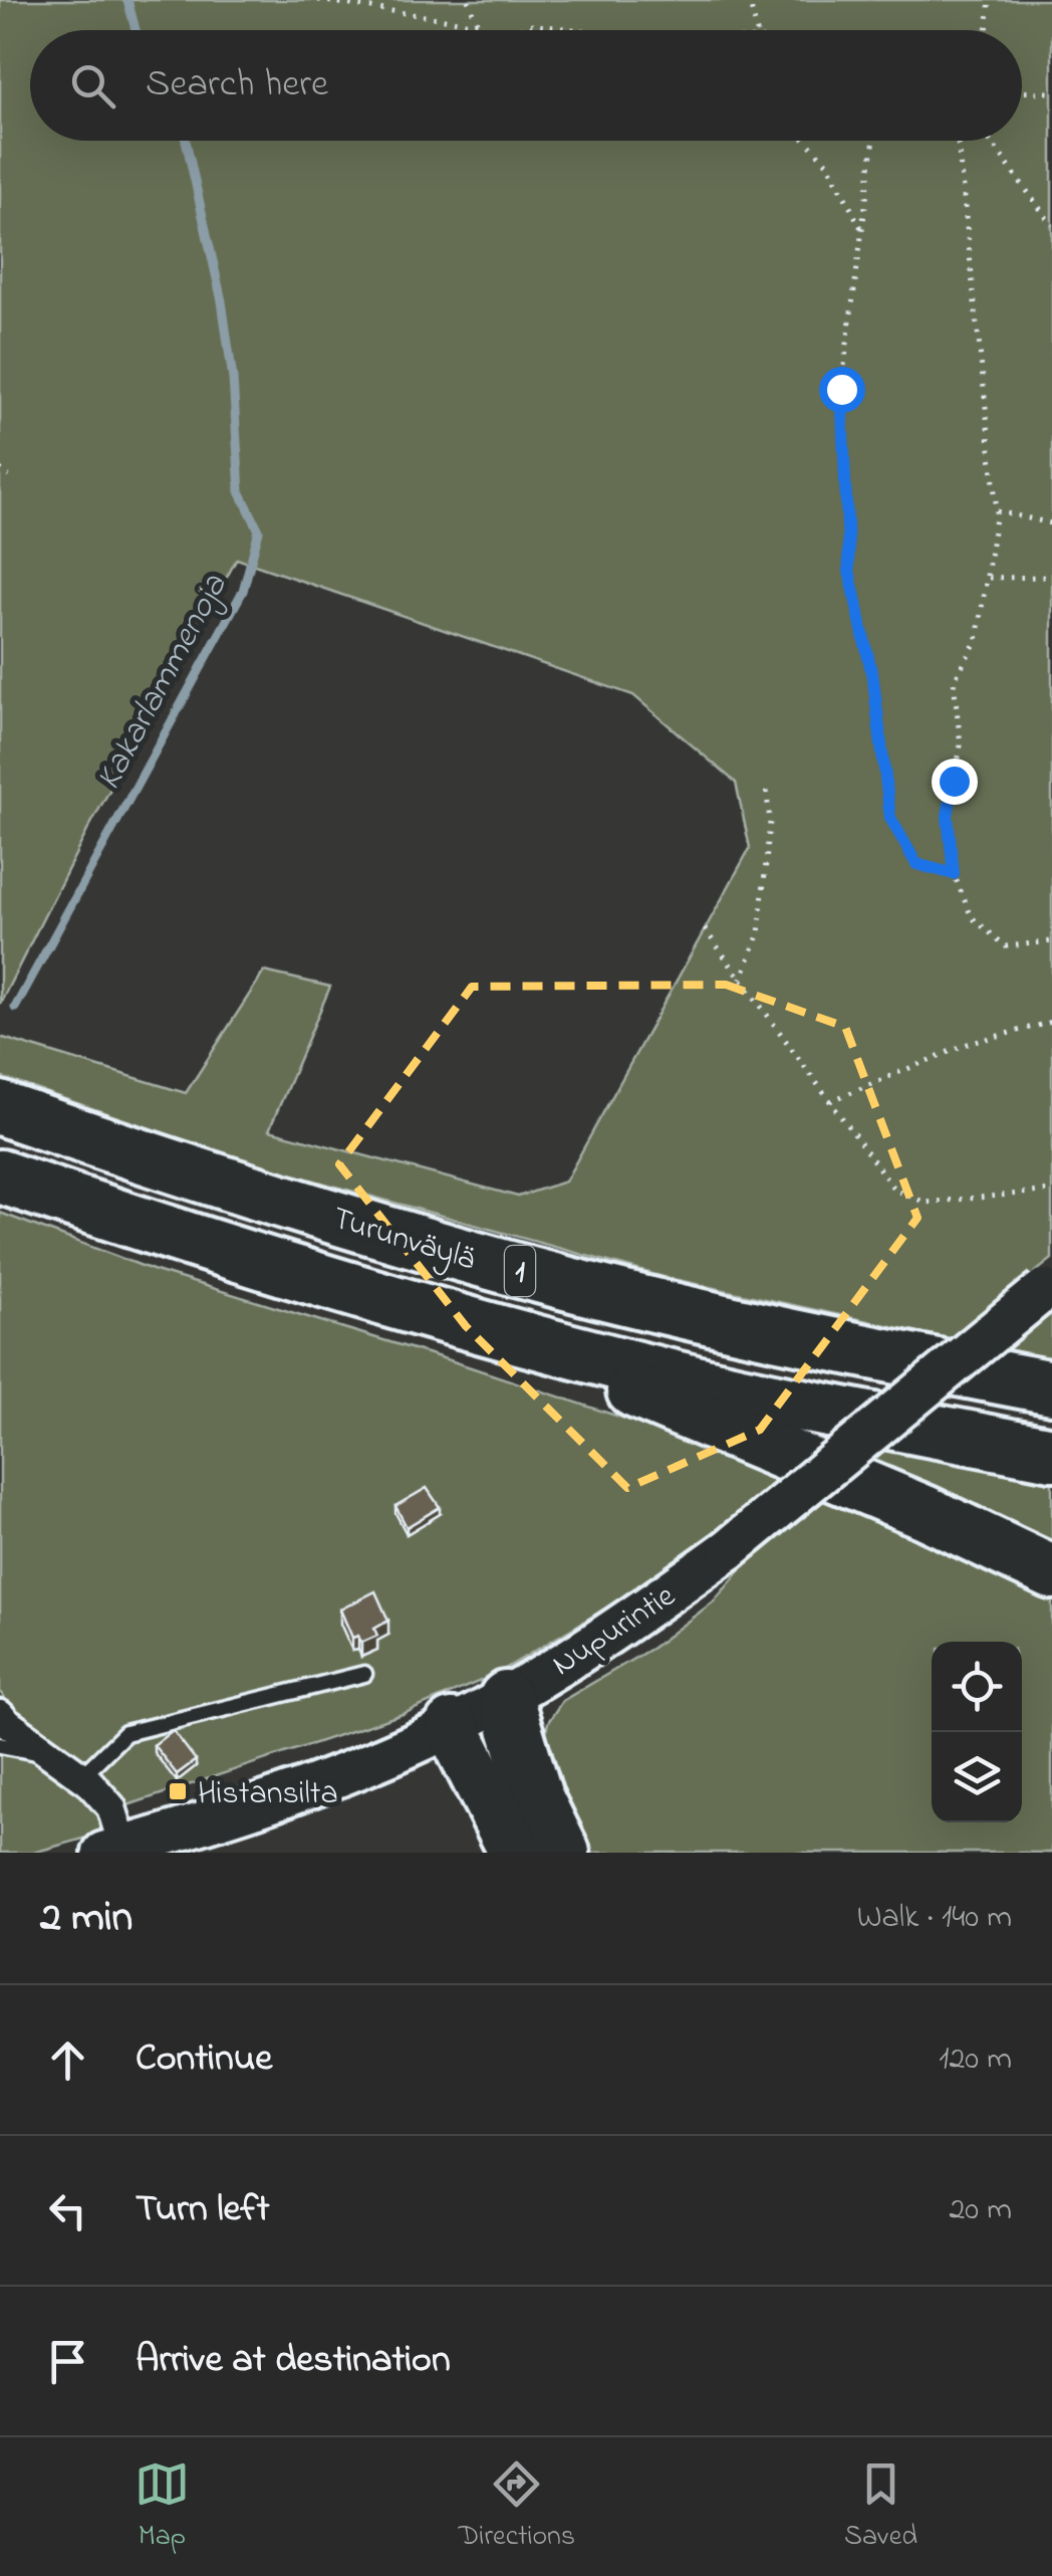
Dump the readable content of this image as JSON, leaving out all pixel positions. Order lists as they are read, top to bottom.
{
  "streets": {
    "highway": ["Turunväylä", "1"],
    "main road": ["Nupurintie"]
  },
  "water": ["Kakarlammenoja"],
  "places": {
    "transit": ["Histansilta"]
  },
  "page": {
    "search": "Search here",
    "heading": ["2 min", "Walk · 140 m"],
    "list": [
      ["Continue", "120 m"],
      ["Turn left", "20 m"],
      "Arrive at destination"
    ],
    "nav": ["Map", "Directions", "Saved"]
  }
}
